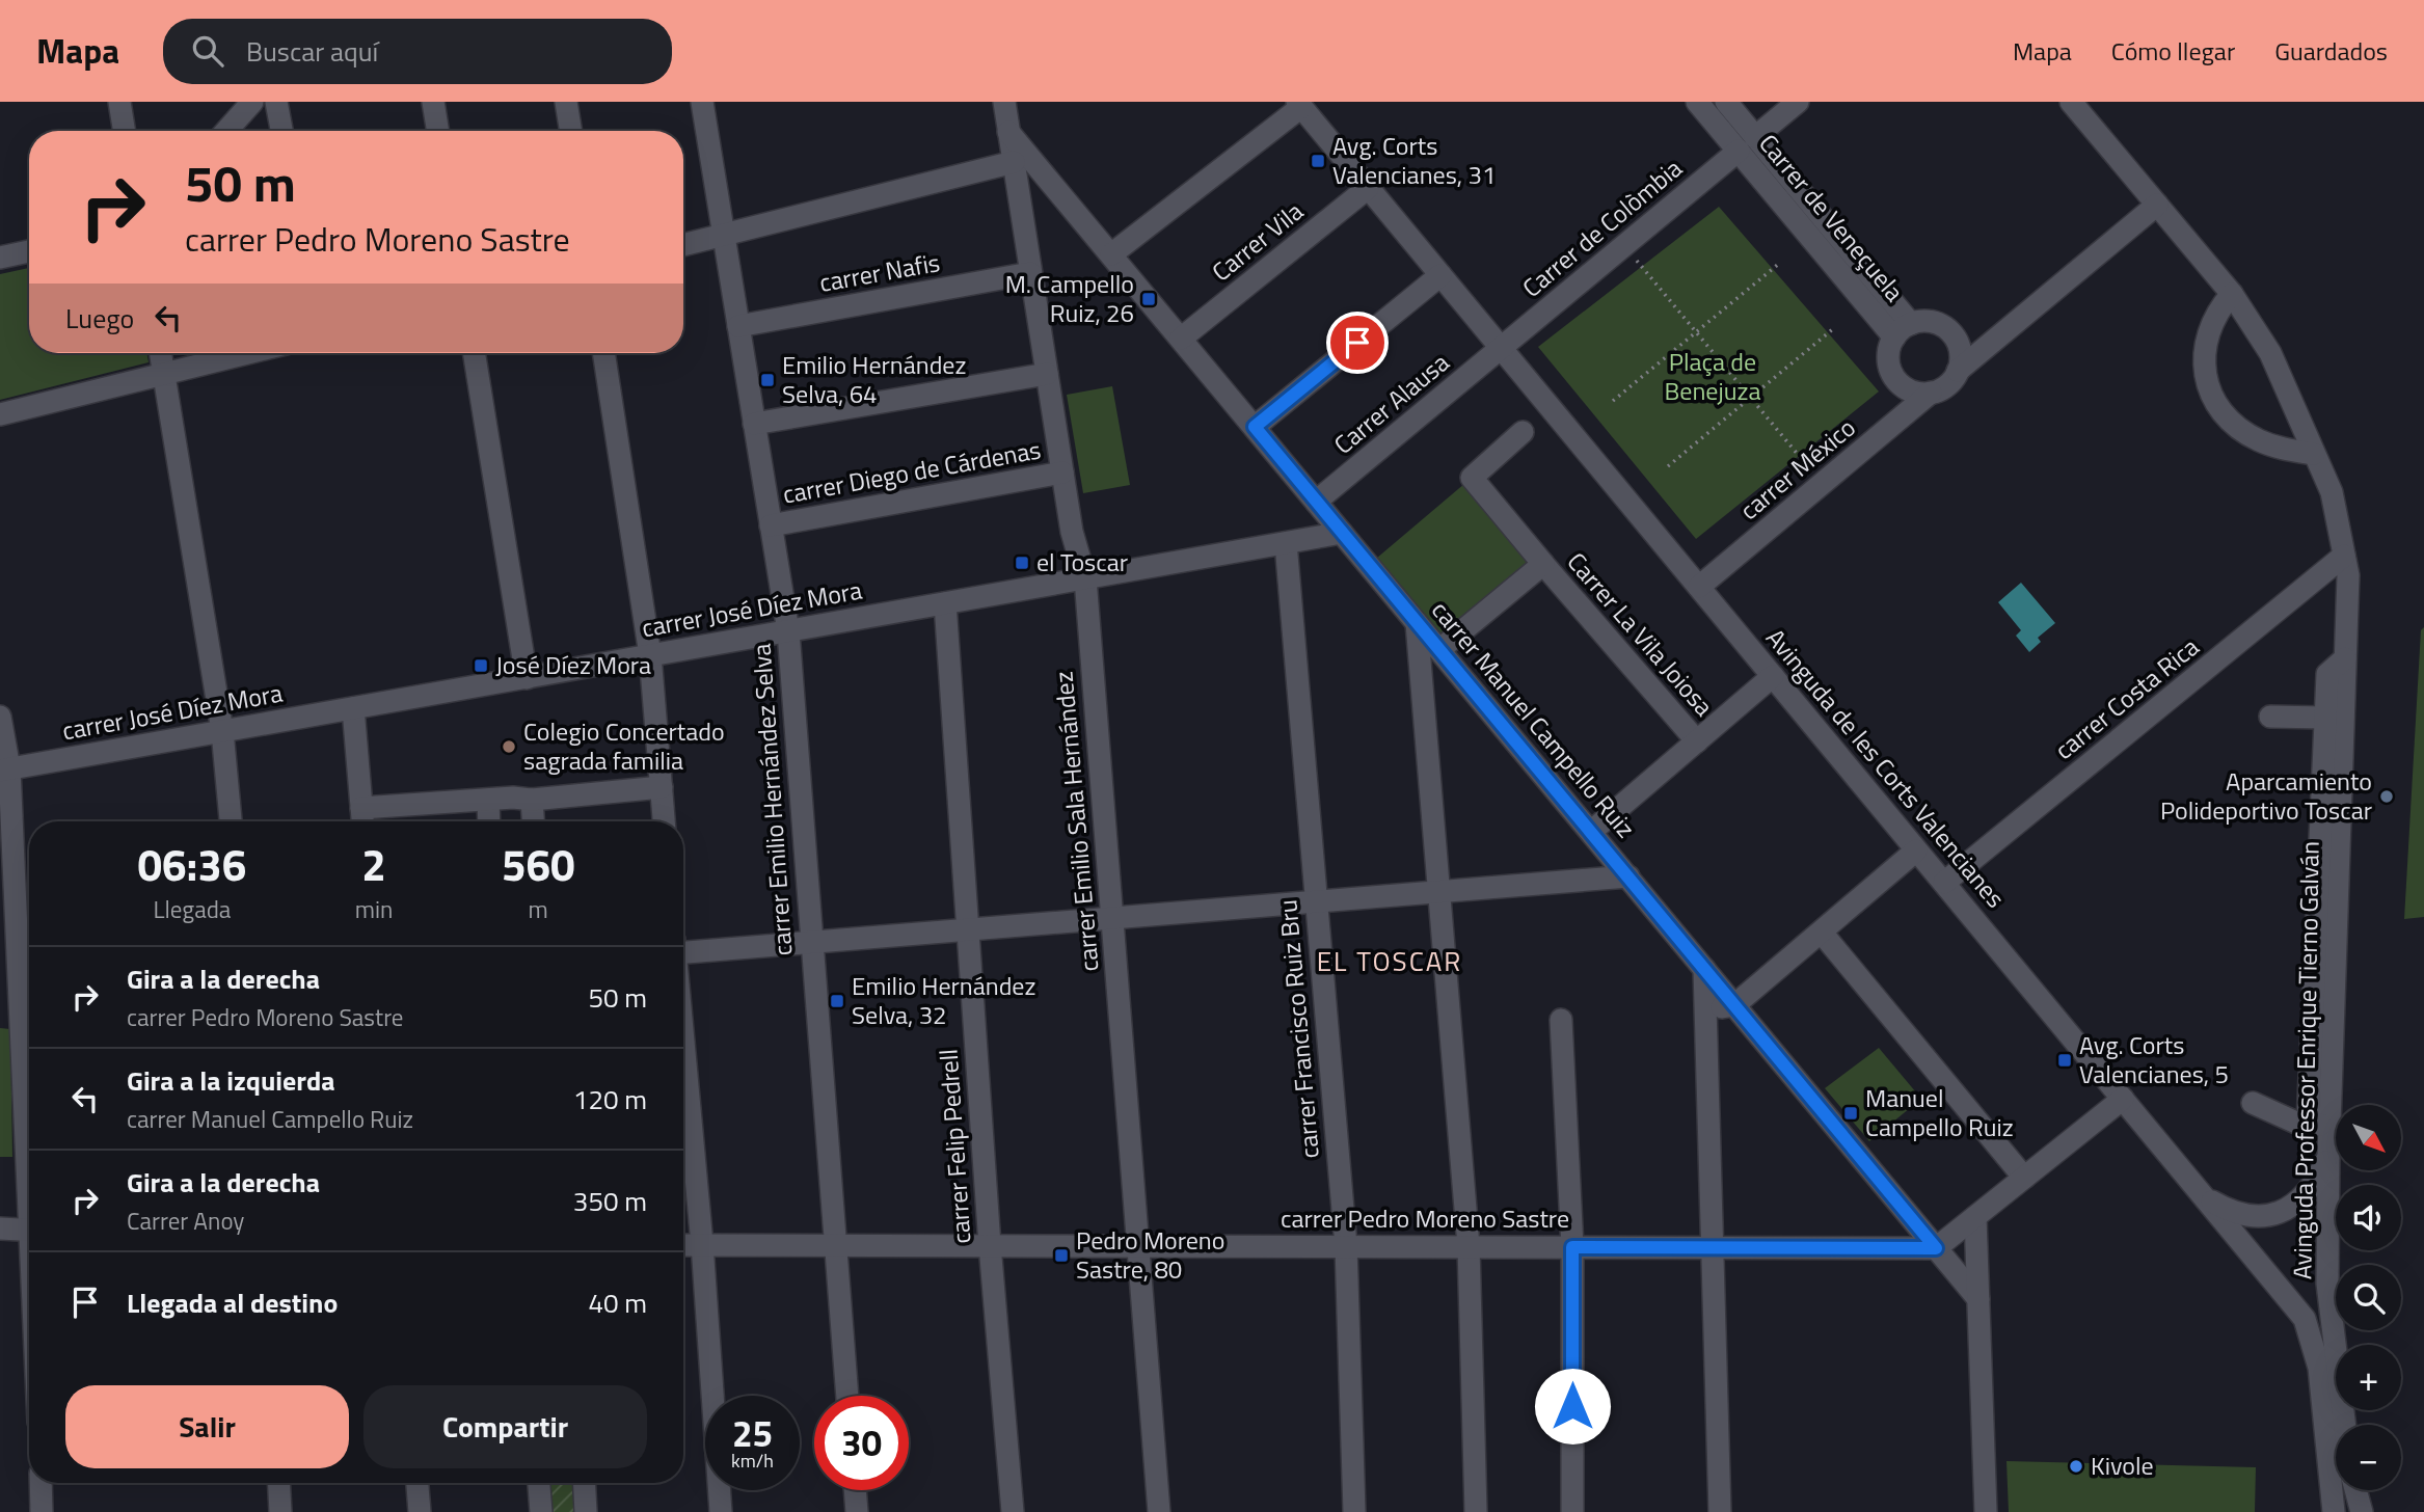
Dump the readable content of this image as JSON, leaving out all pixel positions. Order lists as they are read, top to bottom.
{
  "streets": {
    "street": [
      "Carrer de Veneçuela",
      "Carrer de Colòmbia",
      "Carrer Vila",
      "carrer Nafis",
      "Carrer Alausa",
      "carrer México",
      "carrer Diego de Cárdenas",
      "carrer José Díez Mora",
      "Carrer La Vila Joiosa",
      "carrer Costa Rica",
      "carrer Manuel Campello Ruiz",
      "Avinguda de les Corts Valencianes",
      "carrer Emilio Hernández Selva",
      "carrer Emilio Sala Hernández",
      "carrer Francisco Ruiz Bru",
      "Avinguda Professor Enrique Tierno Galván",
      "carrer Felip Pedrell",
      "carrer Pedro Moreno Sastre"
    ]
  },
  "crossings": [
    ["Carrer de Veneçuela", "Carrer de Colòmbia"],
    ["Carrer de Veneçuela", "carrer México"],
    ["Carrer de Colòmbia", "Carrer Alausa"],
    ["Carrer de Colòmbia", "Avinguda de les Corts Valencianes"],
    ["Carrer Vila", "carrer Manuel Campello Ruiz"],
    ["Carrer Vila", "Avinguda de les Corts Valencianes"],
    ["carrer Nafis", "carrer Emilio Hernández Selva"],
    ["carrer Nafis", "carrer Emilio Sala Hernández"],
    ["Carrer Alausa", "carrer Manuel Campello Ruiz"],
    ["Carrer Alausa", "Avinguda de les Corts Valencianes"],
    ["carrer México", "Avinguda de les Corts Valencianes"],
    ["carrer Diego de Cárdenas", "carrer Emilio Hernández Selva"],
    ["carrer Diego de Cárdenas", "carrer Emilio Sala Hernández"],
    ["carrer José Díez Mora", "carrer Manuel Campello Ruiz"],
    ["carrer José Díez Mora", "carrer Emilio Hernández Selva"],
    ["carrer José Díez Mora", "carrer Emilio Sala Hernández"],
    ["carrer José Díez Mora", "carrer Francisco Ruiz Bru"],
    ["carrer José Díez Mora", "carrer Felip Pedrell"],
    ["Carrer La Vila Joiosa", "carrer Manuel Campello Ruiz"],
    ["Carrer La Vila Joiosa", "Avinguda de les Corts Valencianes"],
    ["carrer Costa Rica", "Avinguda de les Corts Valencianes"],
    ["carrer Costa Rica", "Avinguda Professor Enrique Tierno Galván"],
    ["carrer Manuel Campello Ruiz", "carrer Emilio Sala Hernández"],
    ["carrer Manuel Campello Ruiz", "carrer Pedro Moreno Sastre"],
    ["carrer Emilio Hernández Selva", "carrer Pedro Moreno Sastre"],
    ["carrer Emilio Sala Hernández", "carrer Pedro Moreno Sastre"],
    ["carrer Francisco Ruiz Bru", "carrer Pedro Moreno Sastre"],
    ["carrer Felip Pedrell", "carrer Pedro Moreno Sastre"]
  ],
  "districts": ["EL TOSCAR"],
  "parks": ["Plaça de Benejuza"],
  "places": {
    "transit": [
      "Avg. Corts Valencianes, 31",
      "M. Campello Ruiz, 26",
      "Emilio Hernández Selva, 64",
      "el Toscar",
      "José Díez Mora",
      "Emilio Hernández Selva, 32",
      "Avg. Corts Valencianes, 5",
      "Manuel Campello Ruiz",
      "Pedro Moreno Sastre, 80"
    ],
    "other": ["Colegio Concertado sagrada familia", "Aparcamiento Polideportivo Toscar", "Kivole"]
  },
  "north": "bottom right",
  "page": {
    "header": "Mapa",
    "search": "Buscar aquí",
    "nav": ["Mapa", "Cómo llegar", "Guardados"],
    "turn": ["50 m", "carrer Pedro Moreno Sastre"],
    "then": "Luego",
    "eta": [
      "06:36",
      "Llegada",
      "2",
      "min",
      "560",
      "m"
    ],
    "list": [
      {
        "name": "Gira a la derecha",
        "note": "carrer Pedro Moreno Sastre",
        "value": "50 m"
      },
      {
        "name": "Gira a la izquierda",
        "note": "carrer Manuel Campello Ruiz",
        "value": "120 m"
      },
      {
        "name": "Gira a la derecha",
        "note": "Carrer Anoy",
        "value": "350 m"
      },
      {
        "name": "Llegada al destino",
        "value": "40 m"
      }
    ],
    "map_buttons": ["+", "−"],
    "buttons": ["Salir", "Compartir"],
    "speed": "25 km/h",
    "limit": "30"
  }
}
